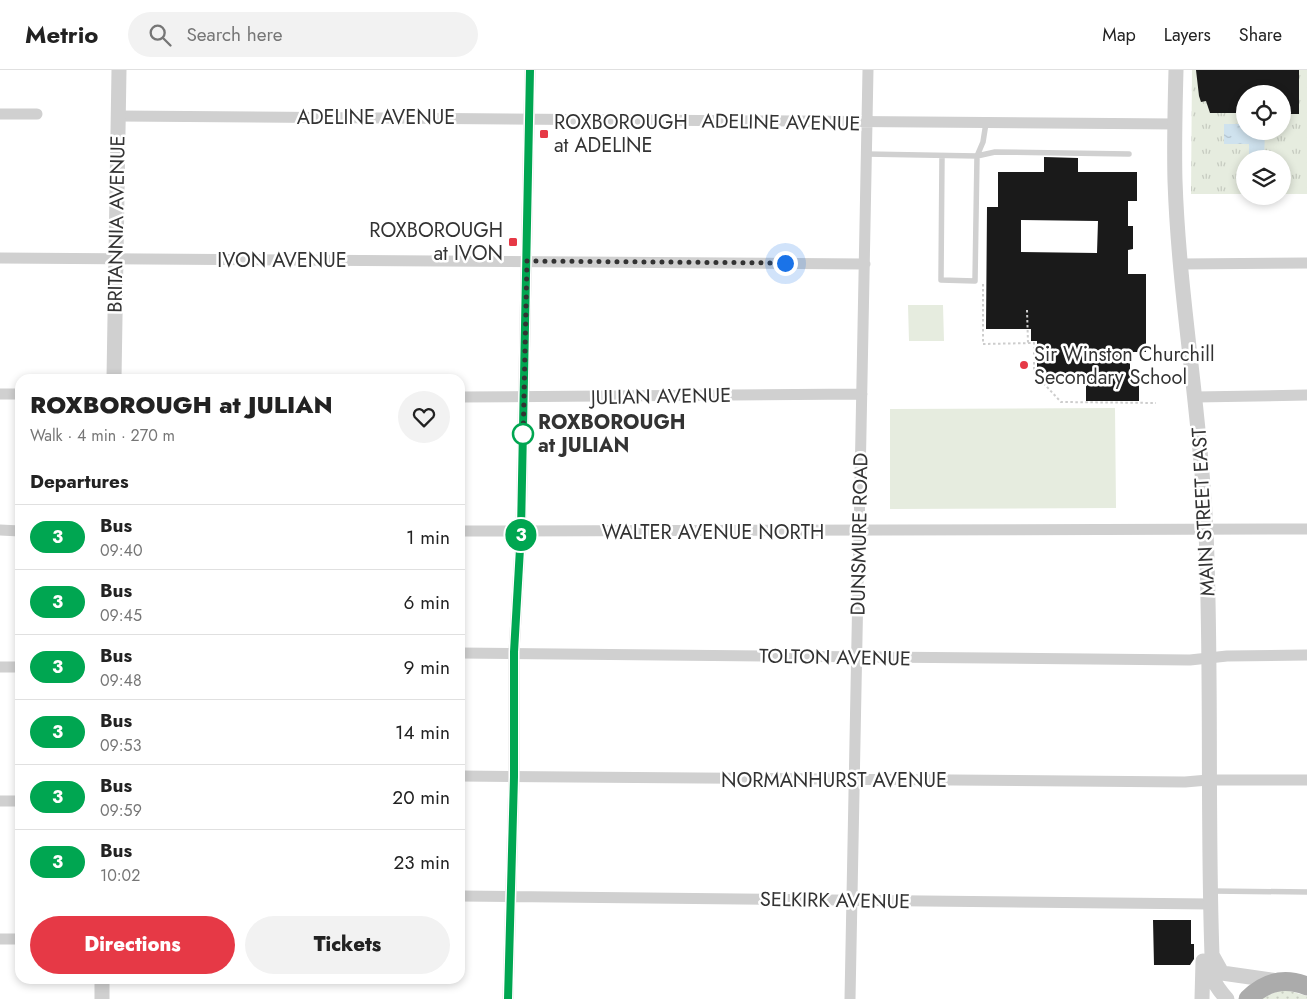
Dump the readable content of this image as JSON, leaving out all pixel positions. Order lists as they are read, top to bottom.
{
  "streets": {
    "street": [
      "ADELINE AVENUE",
      "BRITANNIA AVENUE",
      "IVON AVENUE",
      "JULIAN AVENUE",
      "MAIN STREET EAST",
      "WALTER AVENUE NORTH",
      "DUNSMURE ROAD",
      "TOLTON AVENUE",
      "NORMANHURST AVENUE",
      "SELKIRK AVENUE"
    ]
  },
  "crossings": [
    ["ADELINE AVENUE", "BRITANNIA AVENUE"],
    ["ADELINE AVENUE", "MAIN STREET EAST"],
    ["ADELINE AVENUE", "DUNSMURE ROAD"],
    ["BRITANNIA AVENUE", "IVON AVENUE"],
    ["IVON AVENUE", "DUNSMURE ROAD"],
    ["JULIAN AVENUE", "DUNSMURE ROAD"],
    ["MAIN STREET EAST", "WALTER AVENUE NORTH"],
    ["MAIN STREET EAST", "TOLTON AVENUE"],
    ["MAIN STREET EAST", "NORMANHURST AVENUE"],
    ["MAIN STREET EAST", "SELKIRK AVENUE"],
    ["WALTER AVENUE NORTH", "DUNSMURE ROAD"],
    ["DUNSMURE ROAD", "TOLTON AVENUE"],
    ["DUNSMURE ROAD", "NORMANHURST AVENUE"],
    ["DUNSMURE ROAD", "SELKIRK AVENUE"]
  ],
  "places": {
    "transit": ["ROXBOROUGH at ADELINE", "ROXBOROUGH at IVON"],
    "other": ["Sir Winston Churchill Secondary School", "ROXBOROUGH at JULIAN"]
  },
  "lines": ["bus line 3"],
  "page": {
    "header": "Metrio",
    "search": "Search here",
    "nav": ["Map", "Layers", "Share"],
    "on_map": "3",
    "heading": [
      ["ROXBOROUGH at JULIAN", "Walk · 4 min · 270 m"],
      "Departures"
    ],
    "list": [
      {
        "mark": "3",
        "name": "Bus",
        "note": "09:40",
        "value": "1 min"
      },
      {
        "mark": "3",
        "name": "Bus",
        "note": "09:45",
        "value": "6 min"
      },
      {
        "mark": "3",
        "name": "Bus",
        "note": "09:48",
        "value": "9 min"
      },
      {
        "mark": "3",
        "name": "Bus",
        "note": "09:53",
        "value": "14 min"
      },
      {
        "mark": "3",
        "name": "Bus",
        "note": "09:59",
        "value": "20 min"
      },
      {
        "mark": "3",
        "name": "Bus",
        "note": "10:02",
        "value": "23 min"
      }
    ],
    "buttons": ["Directions", "Tickets"]
  }
}
